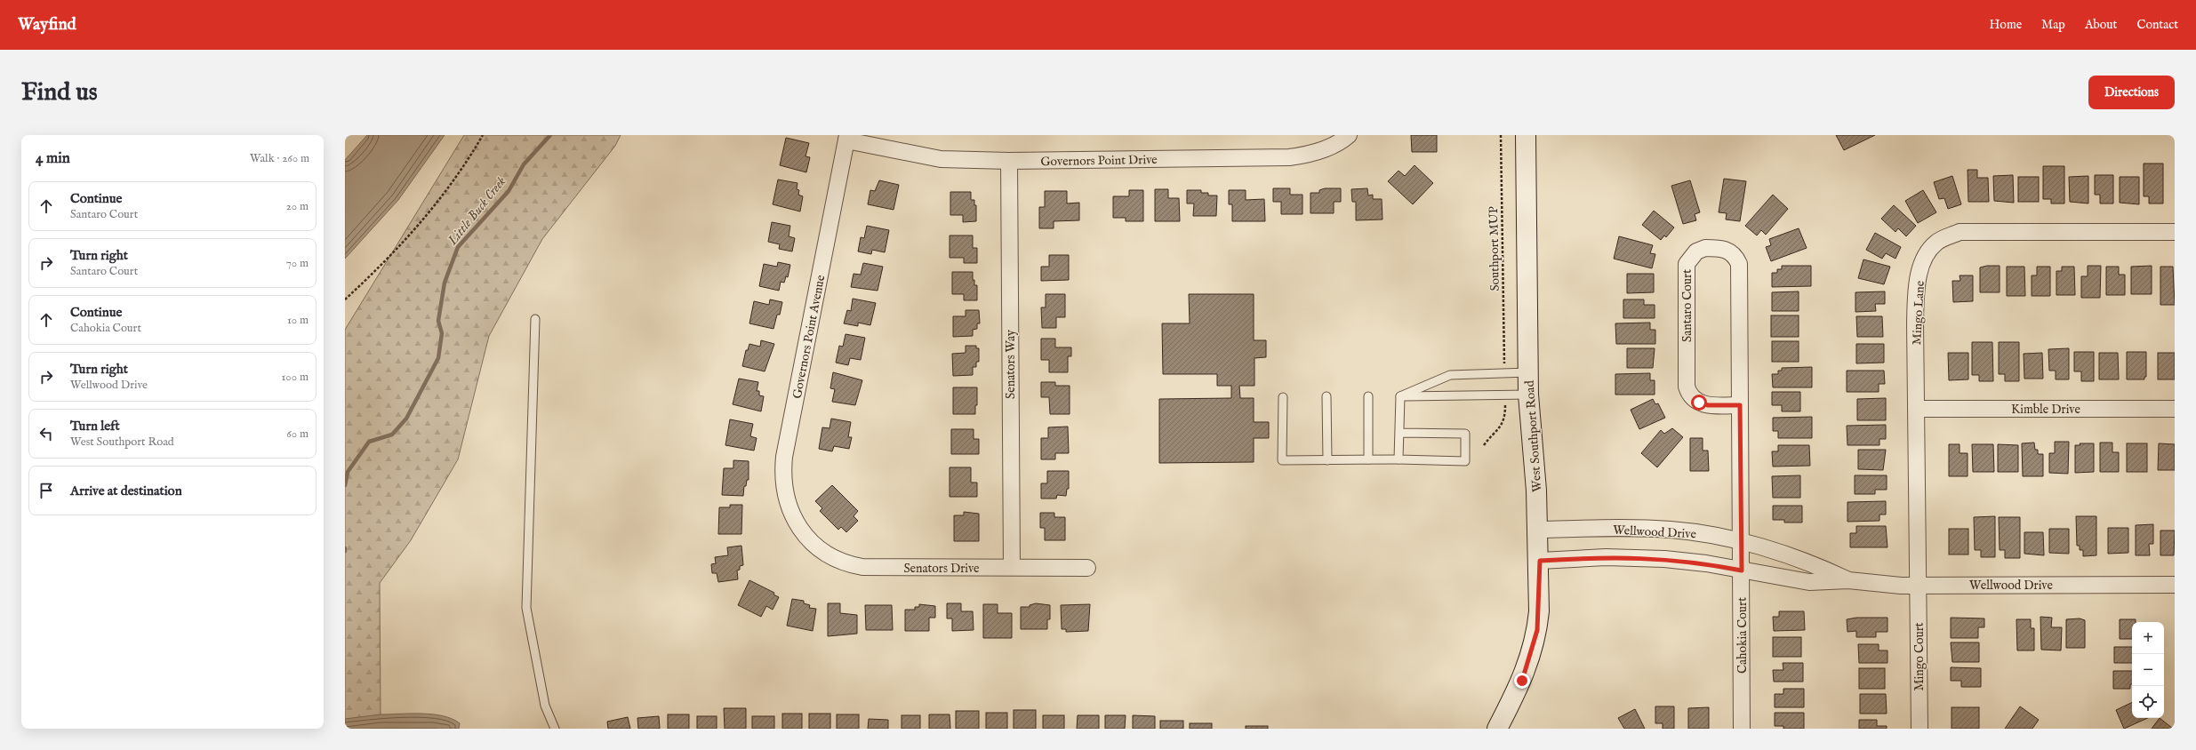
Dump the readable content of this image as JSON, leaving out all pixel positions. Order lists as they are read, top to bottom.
{
  "streets": {
    "main road": ["West Southport Road"],
    "street": [
      "Governors Point Drive",
      "Santaro Court",
      "Mingo Lane",
      "Governors Point Avenue",
      "Senators Way",
      "Kimble Drive",
      "Wellwood Drive",
      "Senators Drive",
      "Cahokia Court",
      "Mingo Court"
    ],
    "path": ["Southport MUP"]
  },
  "crossings": [
    ["Governors Point Drive", "Governors Point Avenue"],
    ["Governors Point Drive", "Senators Way"],
    ["Santaro Court", "Wellwood Drive"],
    ["Santaro Court", "Cahokia Court"],
    ["Mingo Lane", "Kimble Drive"],
    ["Mingo Lane", "Wellwood Drive"],
    ["Mingo Lane", "Mingo Court"],
    ["Governors Point Avenue", "Senators Drive"],
    ["Senators Way", "Senators Drive"],
    ["West Southport Road", "Wellwood Drive"],
    ["Wellwood Drive", "Cahokia Court"],
    ["Wellwood Drive", "Mingo Court"]
  ],
  "water": ["Little Buck Creek"],
  "page": {
    "header": "Wayfind",
    "nav": [
      "Home",
      "Map",
      "About",
      "Contact"
    ],
    "buttons": "Directions",
    "title": "Find us",
    "heading": ["4 min", "Walk · 260 m"],
    "list": [
      ["Continue", "Santaro Court", "20 m"],
      ["Turn right", "Santaro Court", "70 m"],
      ["Continue", "Cahokia Court", "10 m"],
      ["Turn right", "Wellwood Drive", "100 m"],
      ["Turn left", "West Southport Road", "60 m"],
      "Arrive at destination"
    ],
    "map_buttons": ["+", "−"]
  }
}
